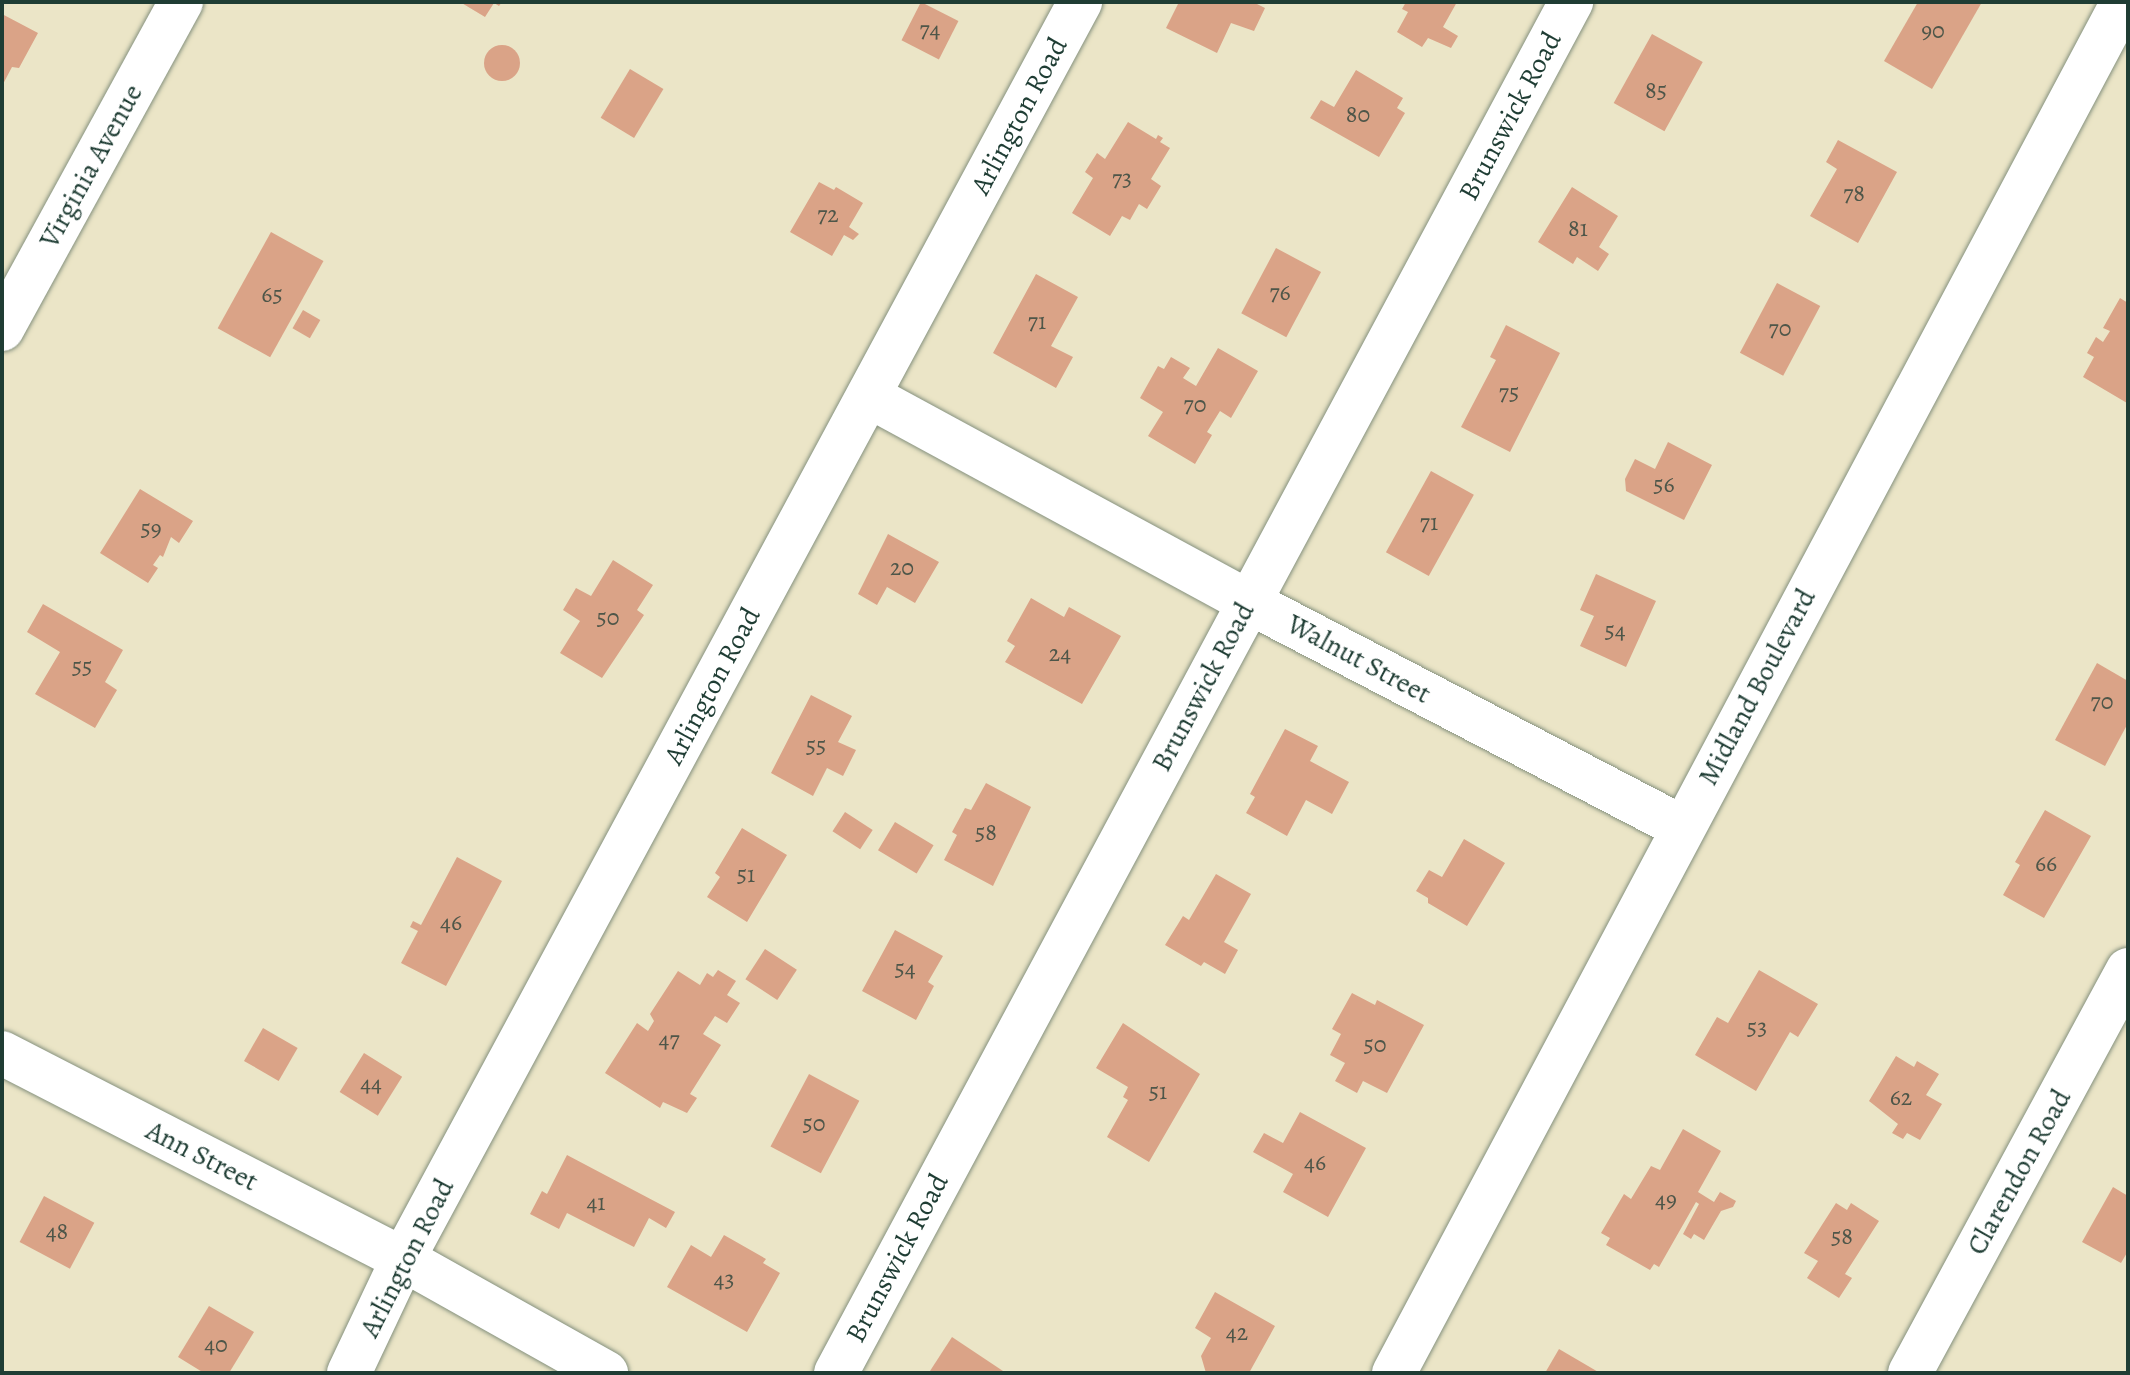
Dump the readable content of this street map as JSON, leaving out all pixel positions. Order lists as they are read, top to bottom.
{
  "streets": {
    "street": [
      "Arlington Road",
      "Brunswick Road",
      "Virginia Avenue",
      "Walnut Street",
      "Midland Boulevard",
      "Ann Street",
      "Clarendon Road"
    ]
  },
  "crossings": [
    ["Arlington Road", "Walnut Street"],
    ["Arlington Road", "Ann Street"],
    ["Brunswick Road", "Walnut Street"],
    ["Walnut Street", "Midland Boulevard"]
  ],
  "house_numbers": [
    "74",
    "90",
    "85",
    "80",
    "73",
    "78",
    "72",
    "81",
    "76",
    "65",
    "71",
    "70",
    "75",
    "70",
    "56",
    "71",
    "59",
    "20",
    "50",
    "54",
    "24",
    "55",
    "70",
    "55",
    "58",
    "66",
    "51",
    "46",
    "54",
    "53",
    "47",
    "50",
    "44",
    "51",
    "62",
    "50",
    "46",
    "49",
    "41",
    "48",
    "58",
    "43",
    "42",
    "40"
  ]
}
